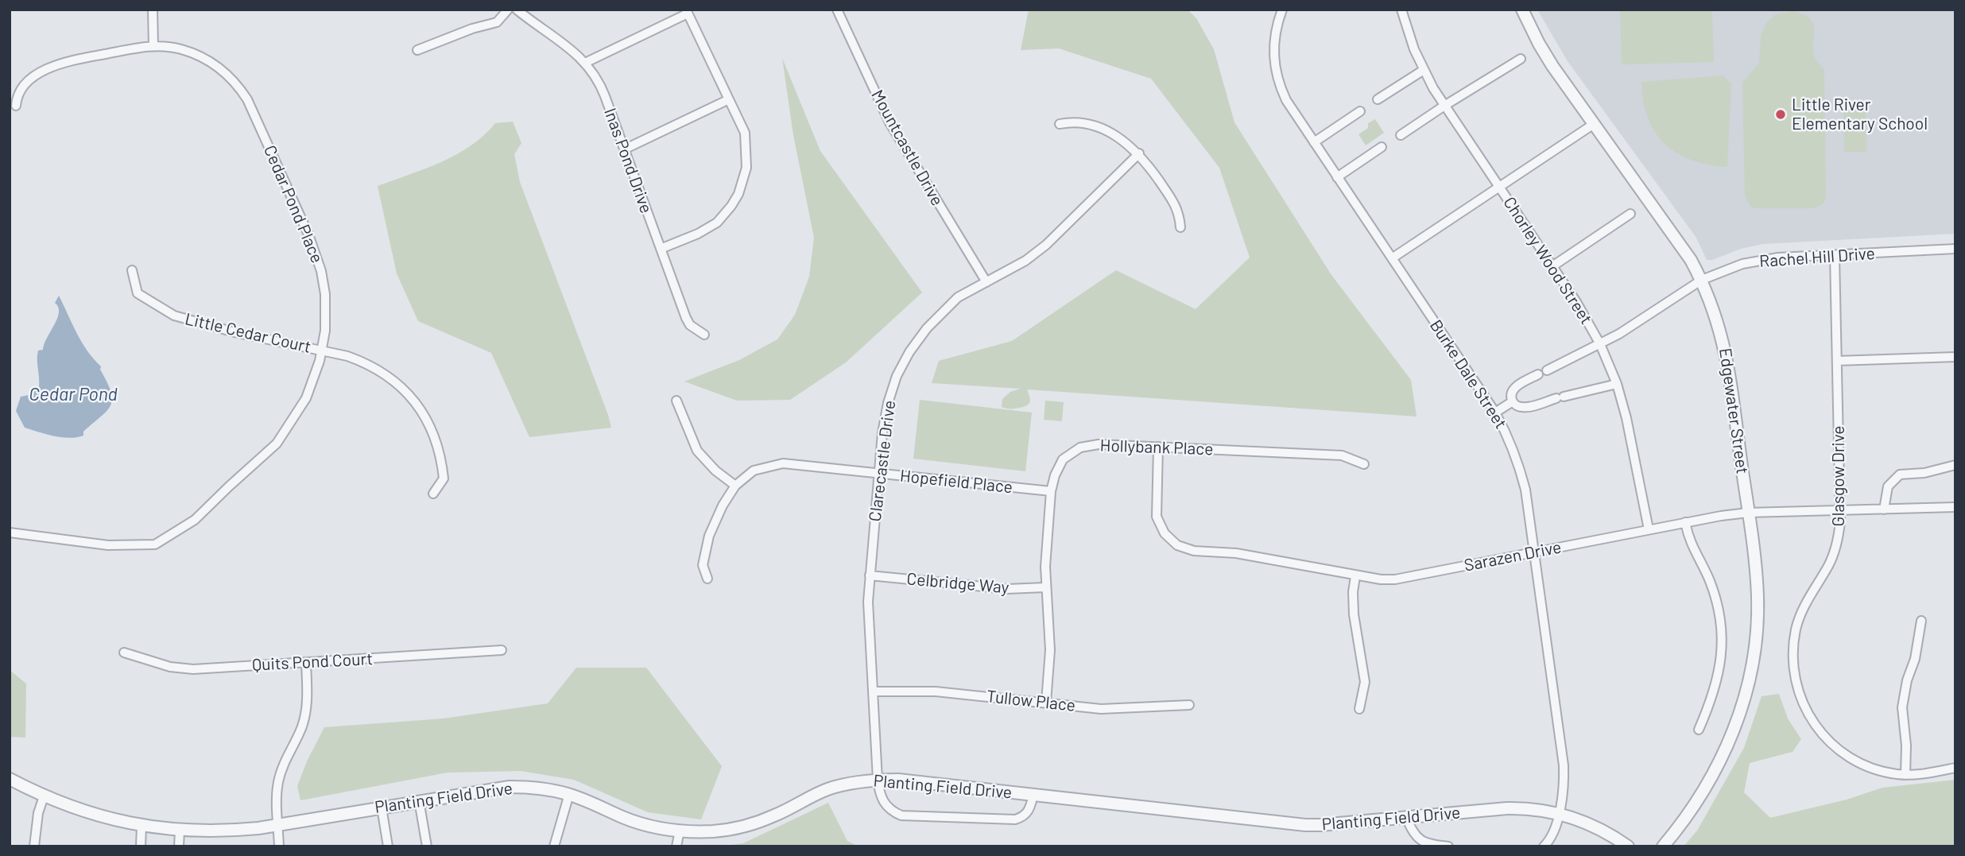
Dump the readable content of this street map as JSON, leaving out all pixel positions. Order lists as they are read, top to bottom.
{
  "streets": {
    "street": [
      "Mountcastle Drive",
      "Inas Pond Drive",
      "Cedar Pond Place",
      "Rachel Hill Drive",
      "Chorley Wood Street",
      "Little Cedar Court",
      "Burke Dale Street",
      "Edgewater Street",
      "Hollybank Place",
      "Clarecastle Drive",
      "Glasgow Drive",
      "Hopefield Place",
      "Sarazen Drive",
      "Celbridge Way",
      "Quits Pond Court",
      "Tullow Place",
      "Planting Field Drive"
    ]
  },
  "crossings": [
    ["Mountcastle Drive", "Clarecastle Drive"],
    ["Cedar Pond Place", "Little Cedar Court"],
    ["Rachel Hill Drive", "Chorley Wood Street"],
    ["Rachel Hill Drive", "Edgewater Street"],
    ["Rachel Hill Drive", "Glasgow Drive"],
    ["Chorley Wood Street", "Sarazen Drive"],
    ["Burke Dale Street", "Sarazen Drive"],
    ["Burke Dale Street", "Planting Field Drive"],
    ["Edgewater Street", "Sarazen Drive"],
    ["Hollybank Place", "Hopefield Place"],
    ["Hollybank Place", "Sarazen Drive"],
    ["Hollybank Place", "Celbridge Way"],
    ["Hollybank Place", "Tullow Place"],
    ["Clarecastle Drive", "Hopefield Place"],
    ["Clarecastle Drive", "Celbridge Way"],
    ["Clarecastle Drive", "Tullow Place"],
    ["Clarecastle Drive", "Planting Field Drive"],
    ["Glasgow Drive", "Sarazen Drive"]
  ],
  "water": ["Cedar Pond"],
  "places": ["Little River Elementary School"]
}
